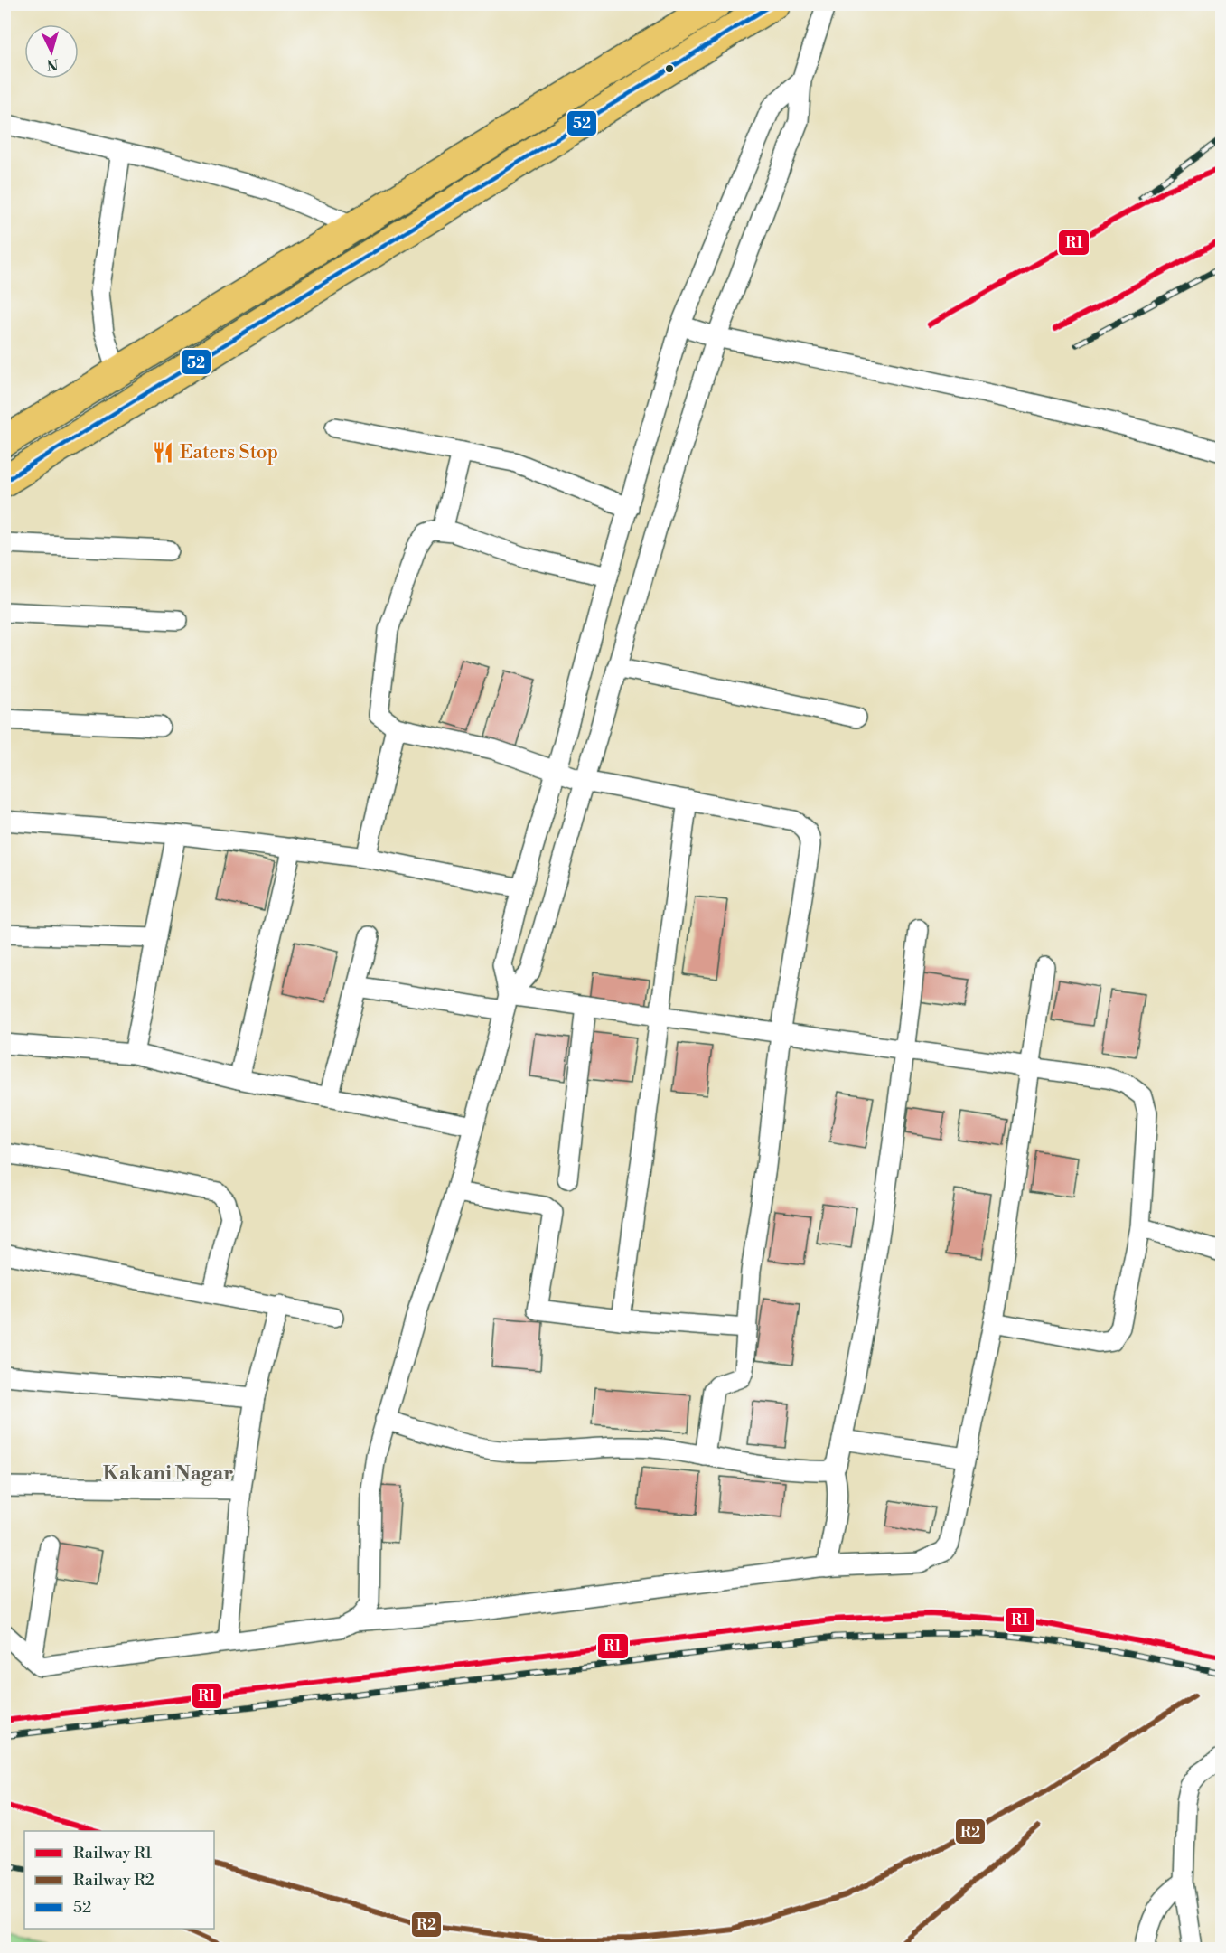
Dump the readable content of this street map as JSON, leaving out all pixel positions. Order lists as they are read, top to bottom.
{
  "districts": ["Kakani Nagar"],
  "places": {
    "restaurant": ["Eaters Stop"]
  },
  "lines": ["transit line 52", "rail line R1", "rail line R2"],
  "legend": ["Railway R1", "Railway R2", "52"],
  "north": "bottom"
}
